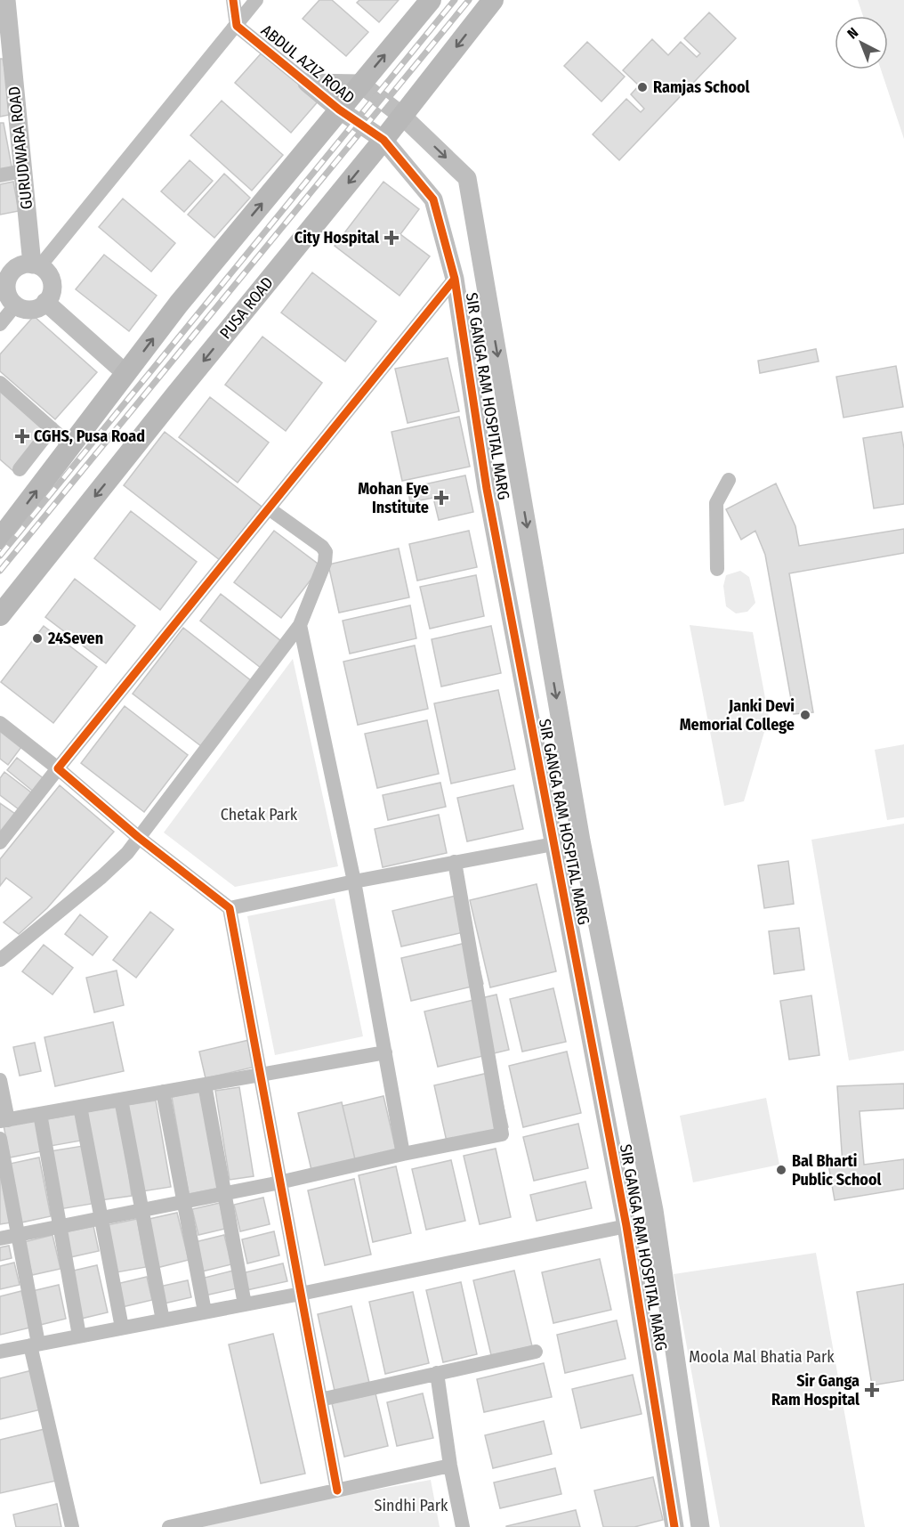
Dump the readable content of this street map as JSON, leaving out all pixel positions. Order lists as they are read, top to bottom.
{
  "streets": {
    "main road": ["PUSA ROAD"],
    "street": ["ABDUL AZIZ ROAD", "GURUDWARA ROAD", "SIR GANGA RAM HOSPITAL MARG"]
  },
  "crossings": [
    ["ABDUL AZIZ ROAD", "PUSA ROAD"],
    ["ABDUL AZIZ ROAD", "SIR GANGA RAM HOSPITAL MARG"],
    ["PUSA ROAD", "SIR GANGA RAM HOSPITAL MARG"]
  ],
  "parks": ["Chetak Park", "Moola Mal Bhatia Park", "Sindhi Park"],
  "places": {
    "other": [
      "Ramjas School",
      "24Seven",
      "Janki Devi Memorial College",
      "Bal Bharti Public School"
    ],
    "health": [
      "City Hospital",
      "CGHS, Pusa Road",
      "Mohan Eye Institute",
      "Sir Ganga Ram Hospital"
    ]
  },
  "north": "top left"
}
